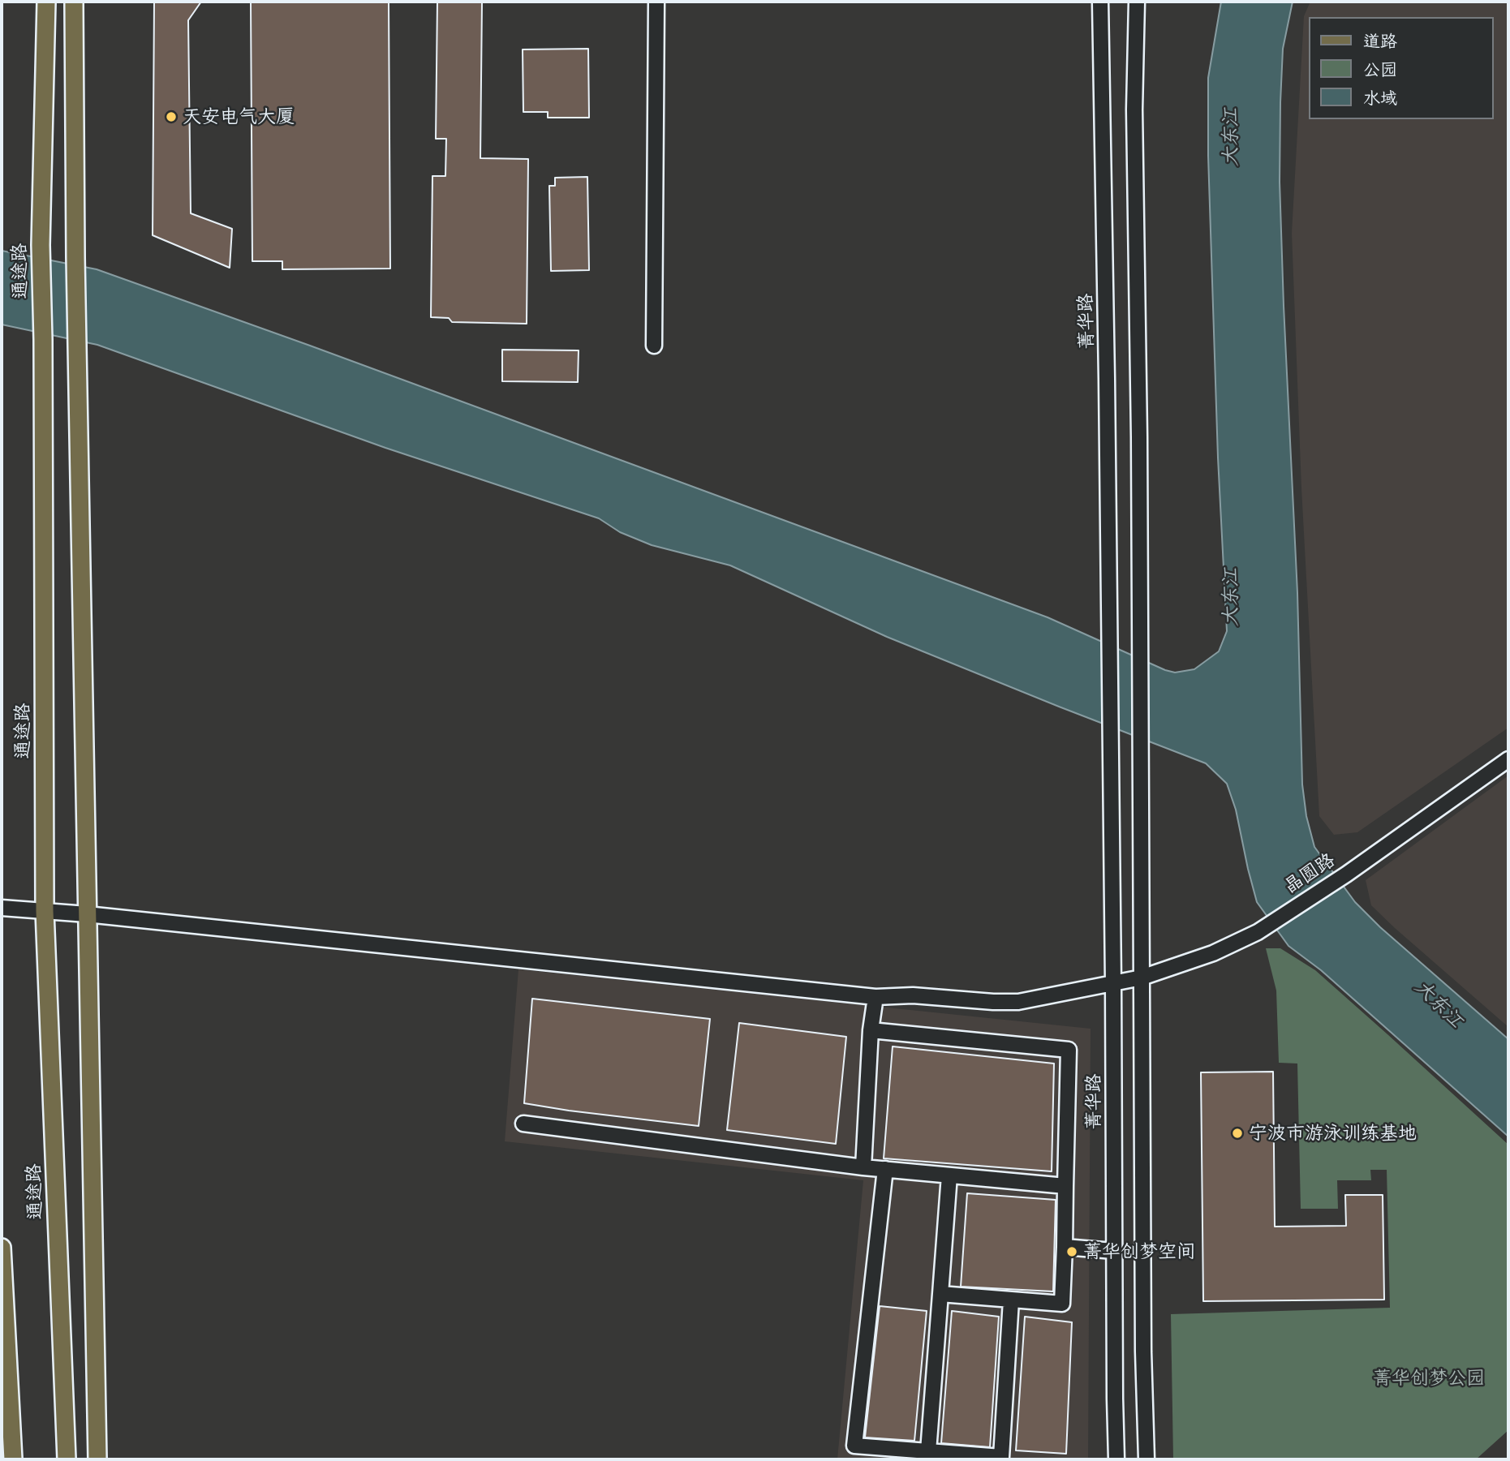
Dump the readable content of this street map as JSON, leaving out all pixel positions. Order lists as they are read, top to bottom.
{
  "streets": {
    "main road": ["通途路"],
    "street": ["菁华路", "晶圆路"]
  },
  "crossings": [
    ["通途路", "晶圆路"],
    ["菁华路", "晶圆路"]
  ],
  "water": ["大东江"],
  "parks": ["菁华创梦公园"],
  "places": ["天安电气大厦", "宁波市游泳训练基地", "菁华创梦空间"],
  "legend": ["道路", "公园", "水域"]
}
